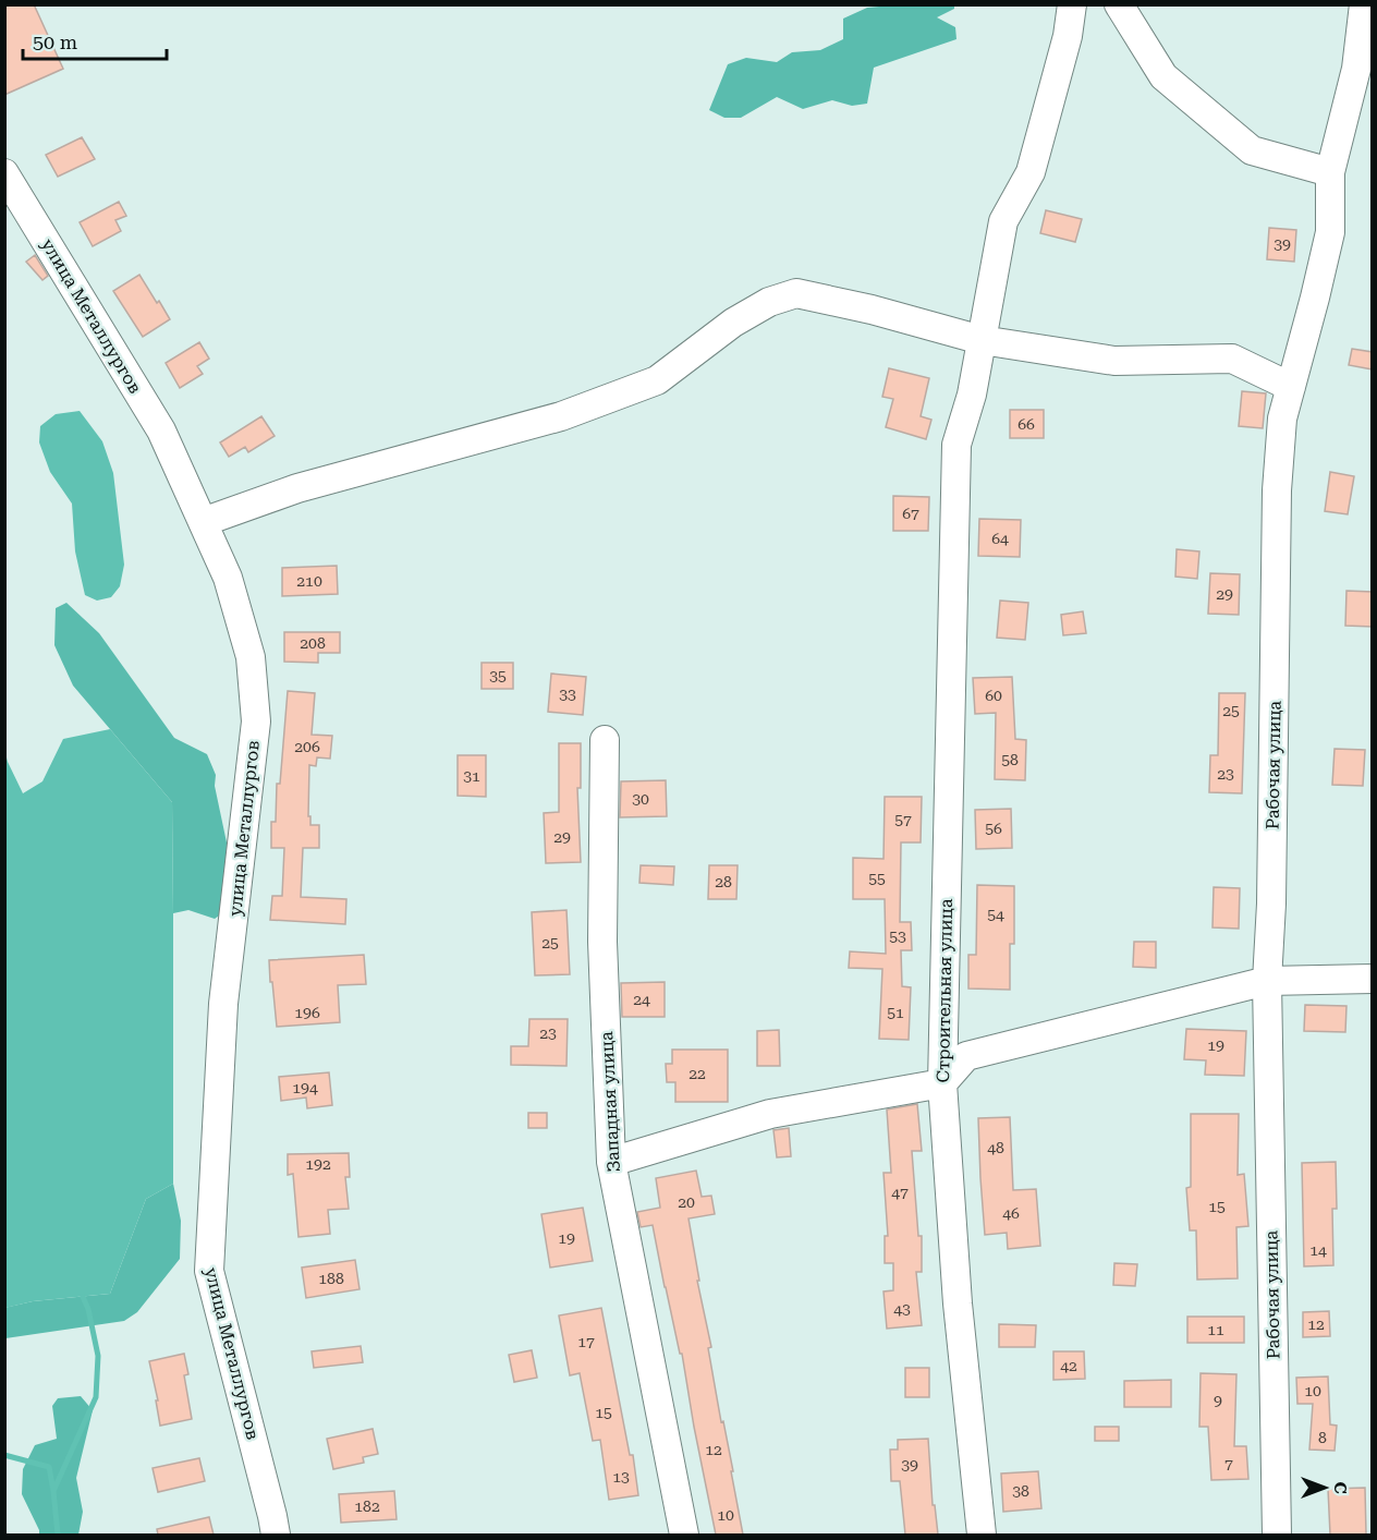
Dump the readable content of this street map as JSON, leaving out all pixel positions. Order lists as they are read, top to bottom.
{
  "streets": {
    "street": [
      "улица Металлургов",
      "Рабочая улица",
      "Строительная улица",
      "Западная улица"
    ]
  },
  "house_numbers": [
    "39",
    "66",
    "67",
    "64",
    "210",
    "29",
    "208",
    "35",
    "33",
    "60",
    "25",
    "206",
    "58",
    "23",
    "31",
    "30",
    "57",
    "56",
    "29",
    "55",
    "28",
    "54",
    "53",
    "25",
    "24",
    "196",
    "51",
    "23",
    "19",
    "22",
    "194",
    "48",
    "192",
    "47",
    "20",
    "15",
    "46",
    "19",
    "14",
    "188",
    "43",
    "12",
    "11",
    "17",
    "42",
    "10",
    "9",
    "15",
    "8",
    "12",
    "7",
    "39",
    "13",
    "38",
    "182",
    "10"
  ],
  "scale_bar": "50 m",
  "north": "right"
}
